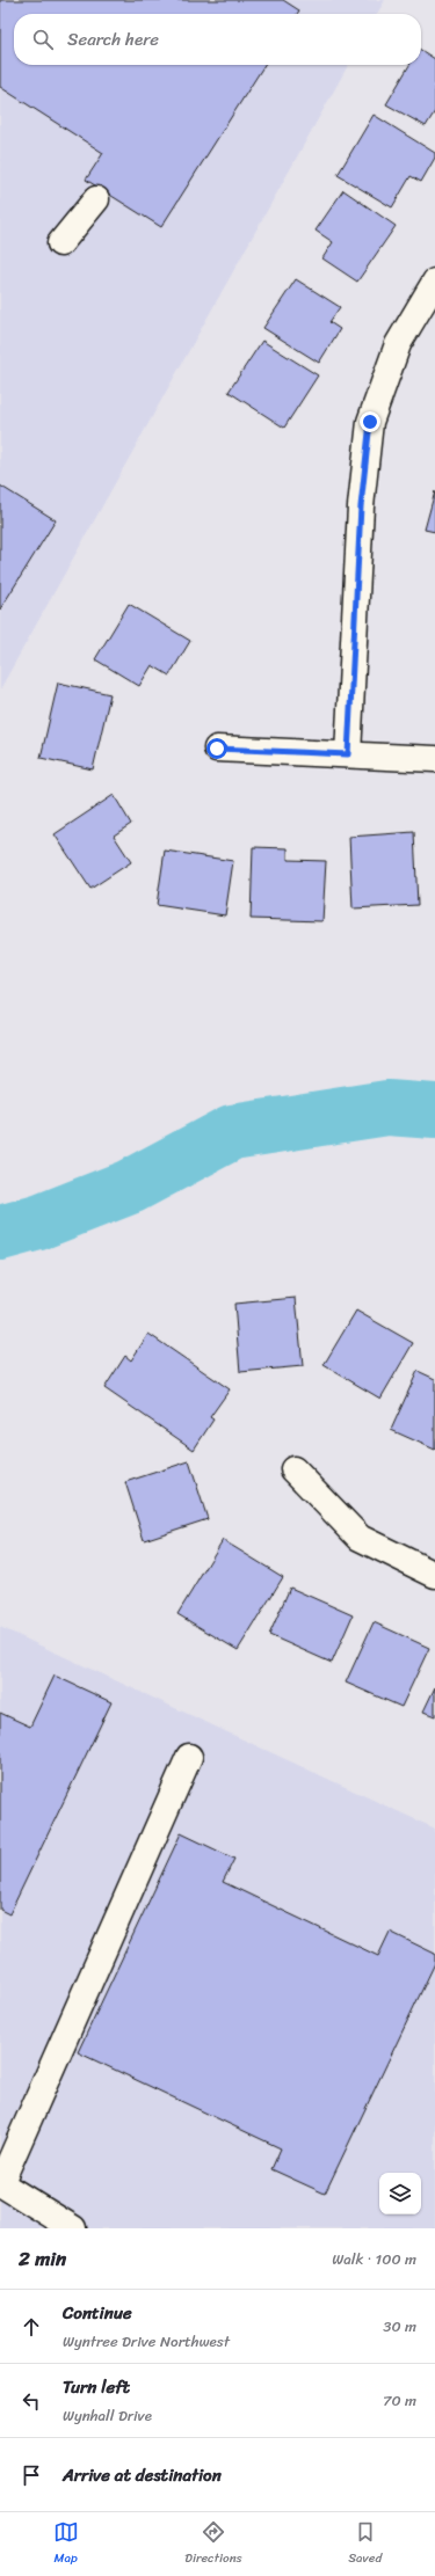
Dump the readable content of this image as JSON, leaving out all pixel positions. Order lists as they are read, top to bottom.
{
  "page": {
    "search": "Search here",
    "heading": ["2 min", "Walk · 100 m"],
    "list": [
      ["Continue", "Wyntree Drive Northwest", "30 m"],
      ["Turn left", "Wynhall Drive", "70 m"],
      "Arrive at destination"
    ],
    "nav": ["Map", "Directions", "Saved"]
  }
}
